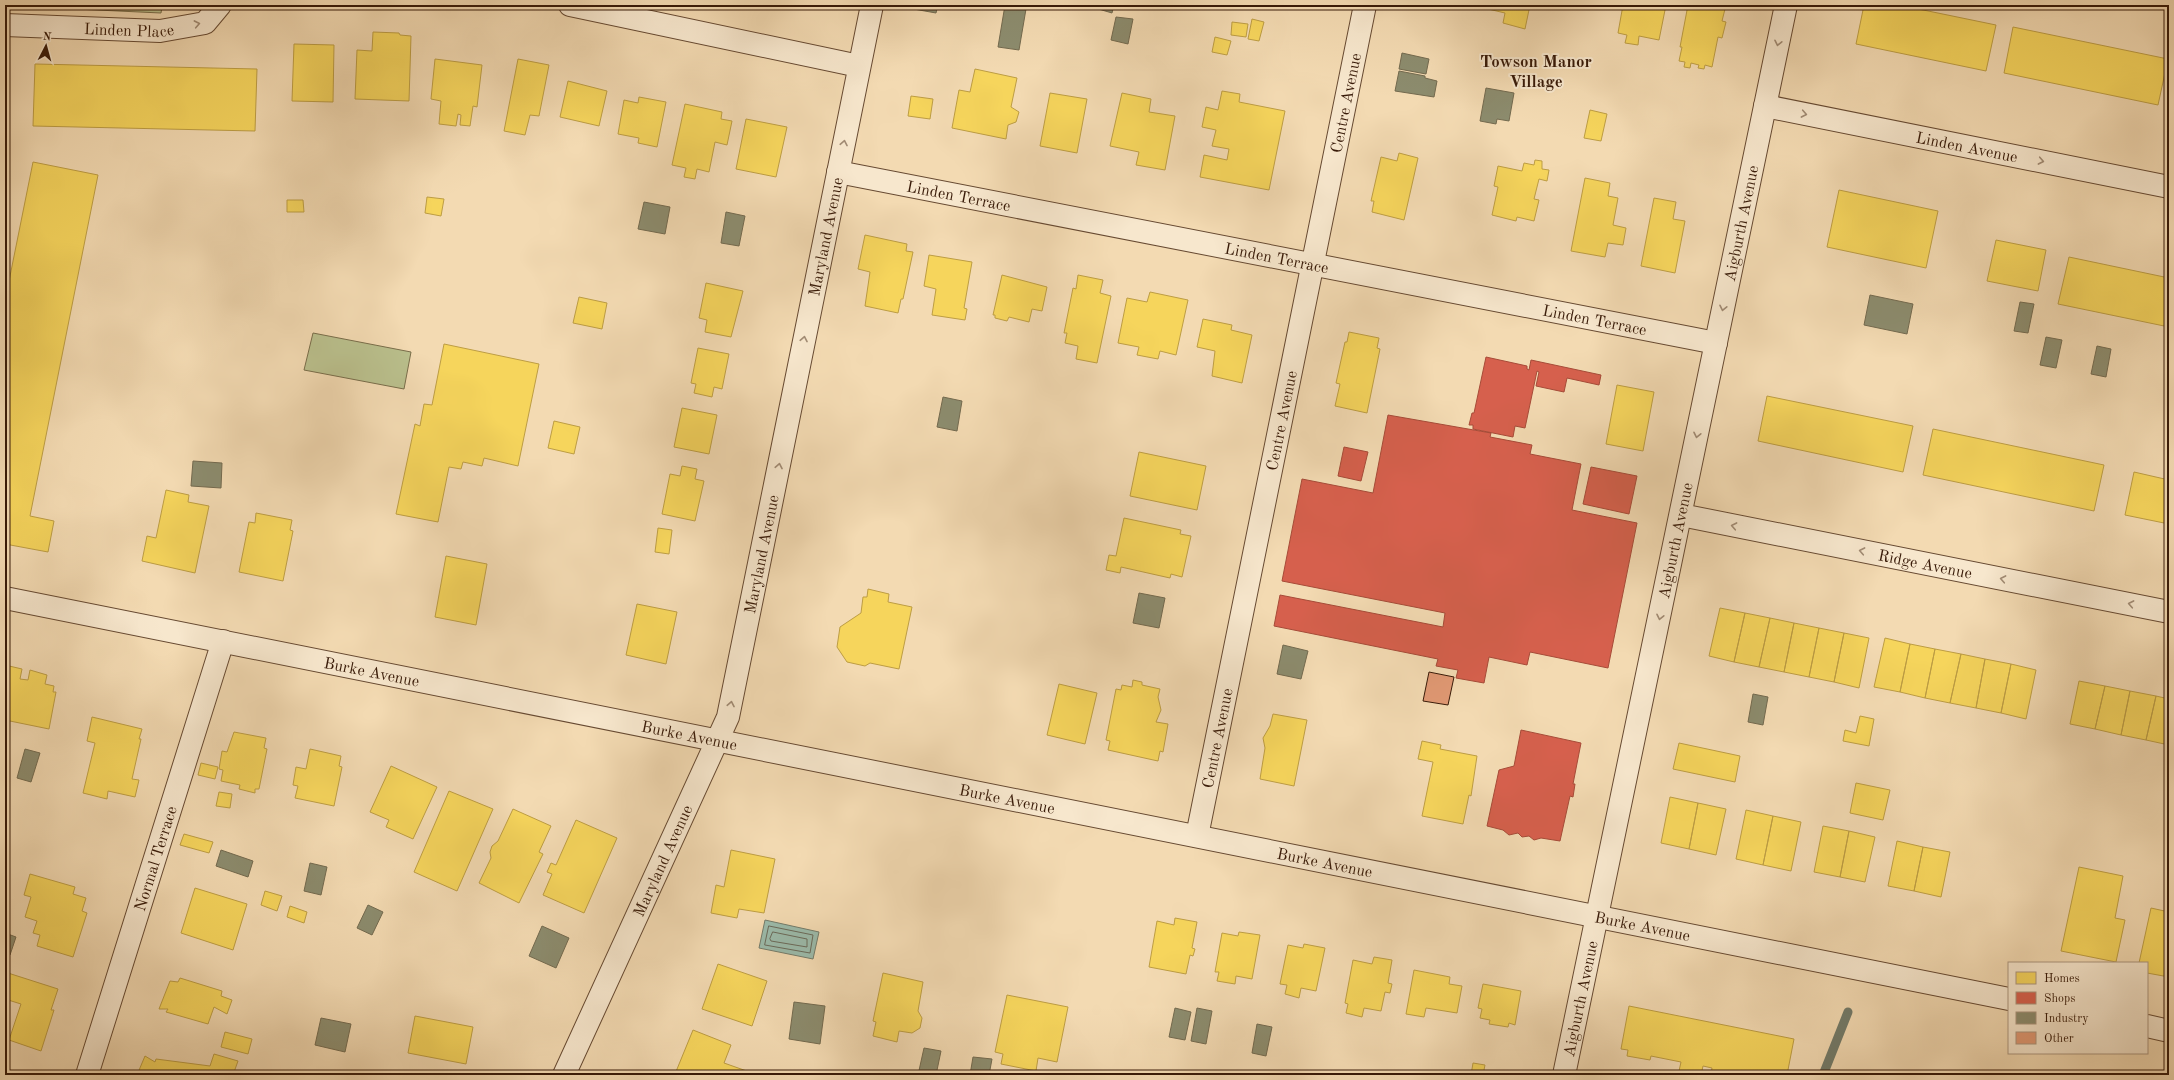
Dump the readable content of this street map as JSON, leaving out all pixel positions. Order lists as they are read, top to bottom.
{
  "streets": {
    "street": [
      "Linden Place",
      "Centre Avenue",
      "Linden Avenue",
      "Linden Terrace",
      "Aigburth Avenue",
      "Maryland Avenue",
      "Ridge Avenue",
      "Burke Avenue",
      "Normal Terrace"
    ]
  },
  "crossings": [
    ["Centre Avenue", "Linden Terrace"],
    ["Centre Avenue", "Burke Avenue"],
    ["Linden Avenue", "Aigburth Avenue"],
    ["Linden Terrace", "Aigburth Avenue"],
    ["Linden Terrace", "Maryland Avenue"],
    ["Aigburth Avenue", "Ridge Avenue"],
    ["Aigburth Avenue", "Burke Avenue"],
    ["Maryland Avenue", "Burke Avenue"],
    ["Burke Avenue", "Normal Terrace"]
  ],
  "one_way": [
    "Linden Place",
    "Linden Avenue",
    "Aigburth Avenue",
    "Maryland Avenue",
    "Ridge Avenue"
  ],
  "districts": ["Towson Manor Village"],
  "legend": [
    "Homes",
    "Shops",
    "Industry",
    "Other"
  ],
  "north": "top"
}
